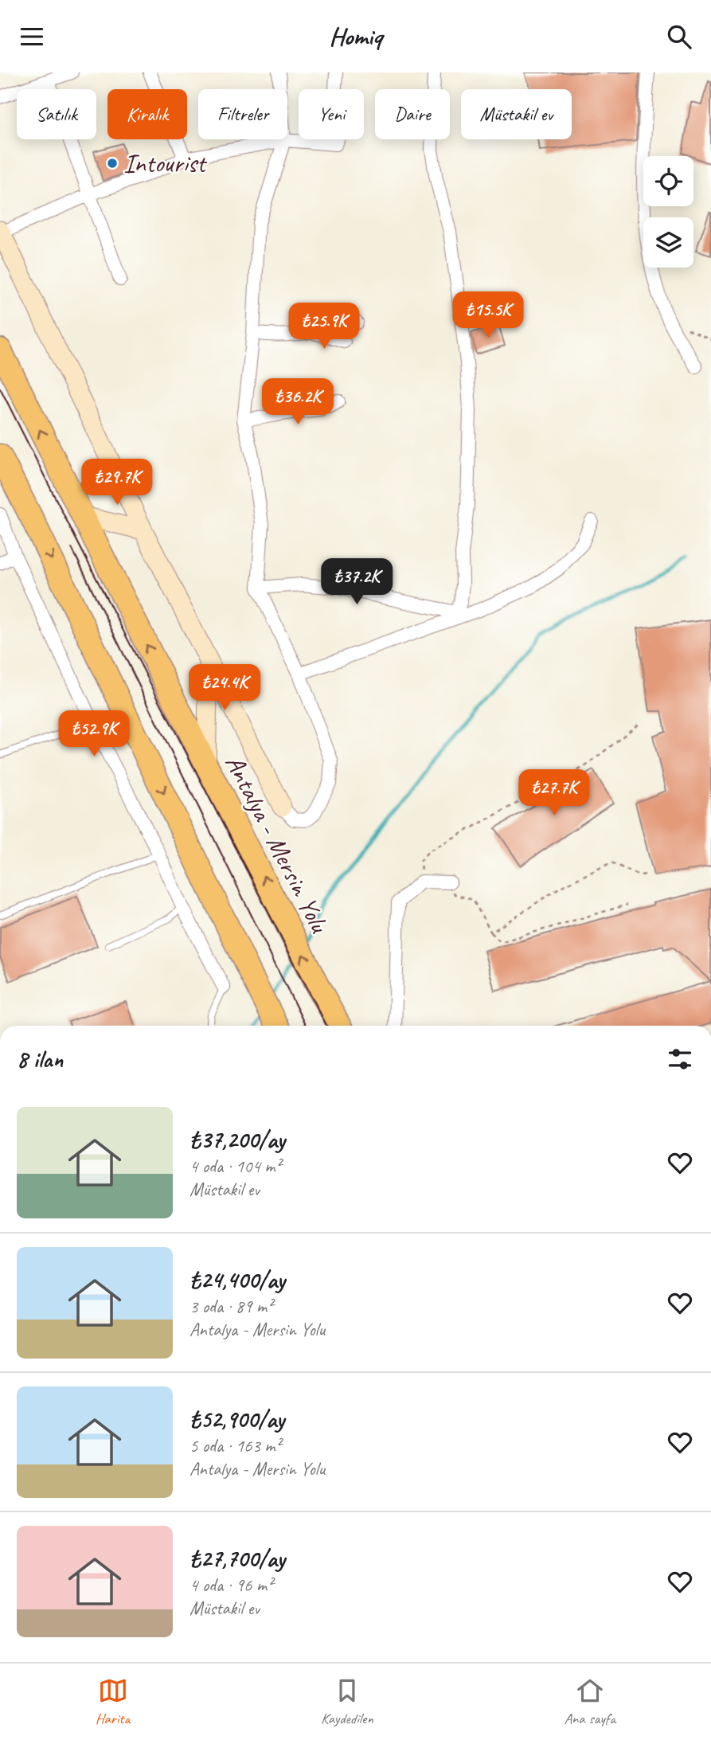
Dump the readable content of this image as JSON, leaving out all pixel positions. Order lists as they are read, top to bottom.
{
  "streets": {
    "highway": ["Antalya - Mersin Yolu"]
  },
  "places": ["Intourist"],
  "page": {
    "header": "Homiq",
    "chip": [
      "Satılık",
      "Kiralık",
      "Filtreler",
      "Yeni",
      "Daire",
      "Müstakil ev"
    ],
    "price": [
      "₺15.5K",
      "₺25.9K",
      "₺36.2K",
      "₺29.7K",
      "₺37.2K",
      "₺24.4K",
      "₺52.9K",
      "₺27.7K"
    ],
    "heading": "8 ilan",
    "list": [
      {
        "name": "₺37,200/ay",
        "note": "4 oda · 104 m² · Müstakil ev"
      },
      {
        "name": "₺24,400/ay",
        "note": "3 oda · 89 m² · Antalya - Mersin Yolu"
      },
      {
        "name": "₺52,900/ay",
        "note": "5 oda · 163 m² · Antalya - Mersin Yolu"
      },
      {
        "name": "₺27,700/ay",
        "note": "4 oda · 96 m² · Müstakil ev"
      }
    ],
    "tabs": ["Harita", "Kaydedilen", "Ana sayfa"]
  }
}
